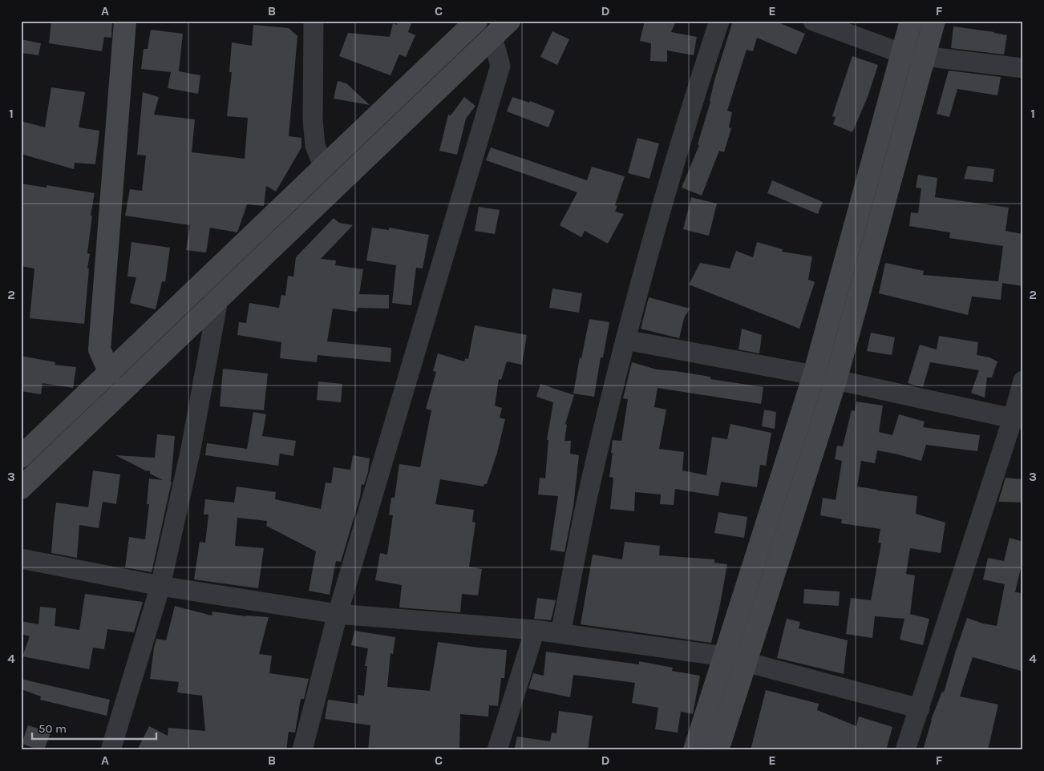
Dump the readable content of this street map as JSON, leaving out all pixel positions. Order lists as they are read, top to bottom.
{
  "scale_bar": "50 m",
  "grid": {
    "columns": [
      "A",
      "B",
      "C",
      "D",
      "E",
      "F"
    ],
    "rows": [
      "1",
      "2",
      "3",
      "4"
    ]
  }
}
